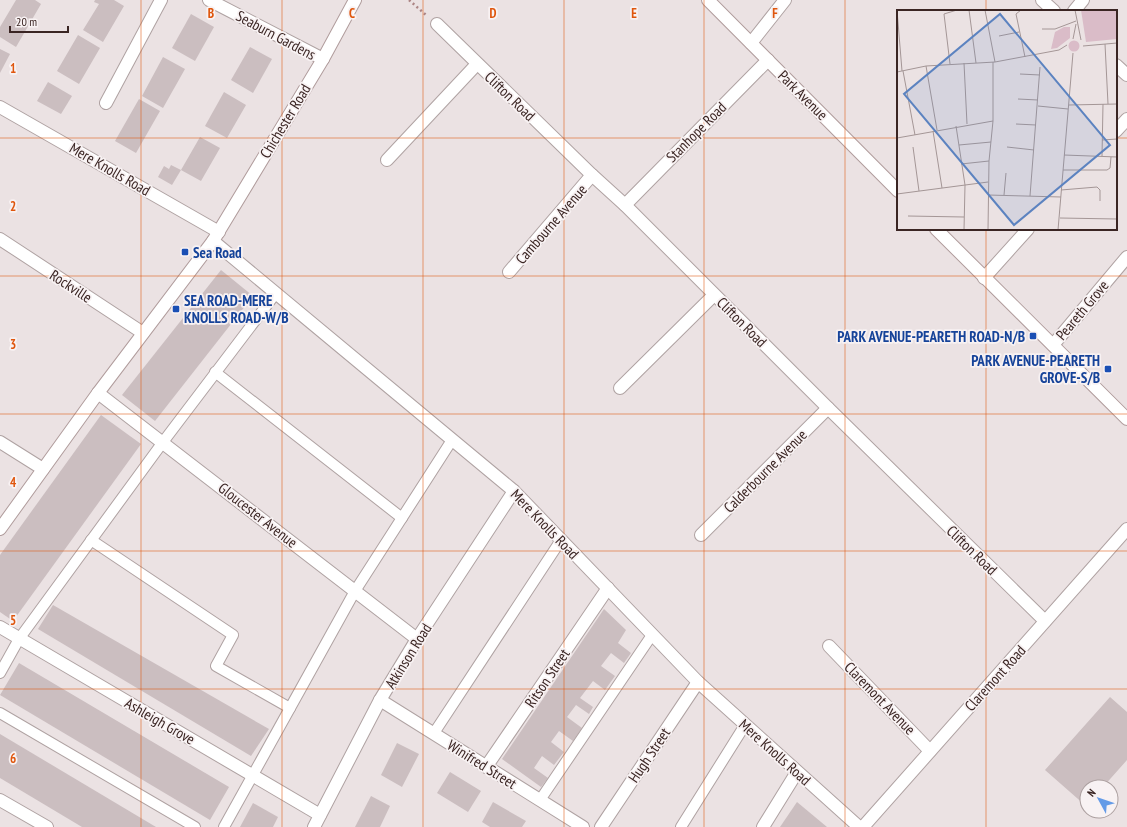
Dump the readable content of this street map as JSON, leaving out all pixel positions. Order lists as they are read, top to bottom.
{
  "streets": {
    "street": [
      "Seaburn Gardens",
      "Park Avenue",
      "Clifton Road",
      "Chichester Road",
      "Stanhope Road",
      "Mere Knolls Road",
      "Cambourne Avenue",
      "Rockville",
      "Peareth Grove",
      "Calderbourne Avenue",
      "Gloucester Avenue",
      "Atkinson Road",
      "Ritson Street",
      "Claremont Road",
      "Claremont Avenue",
      "Ashleigh Grove",
      "Hugh Street",
      "Winifred Street"
    ]
  },
  "crossings": [
    ["Seaburn Gardens", "Chichester Road"],
    ["Park Avenue", "Stanhope Road"],
    ["Clifton Road", "Stanhope Road"],
    ["Clifton Road", "Cambourne Avenue"],
    ["Clifton Road", "Calderbourne Avenue"],
    ["Clifton Road", "Claremont Road"],
    ["Chichester Road", "Mere Knolls Road"],
    ["Mere Knolls Road", "Atkinson Road"],
    ["Mere Knolls Road", "Ritson Street"],
    ["Mere Knolls Road", "Hugh Street"],
    ["Gloucester Avenue", "Atkinson Road"],
    ["Atkinson Road", "Ashleigh Grove"],
    ["Atkinson Road", "Winifred Street"],
    ["Ritson Street", "Winifred Street"],
    ["Claremont Road", "Claremont Avenue"]
  ],
  "places": {
    "transit": [
      "Sea Road",
      "SEA ROAD-MERE KNOLLS ROAD-W/B",
      "PARK AVENUE-PEARETH ROAD-N/B",
      "PARK AVENUE-PEARETH GROVE-S/B"
    ]
  },
  "scale_bar": "20 m",
  "north": "top left",
  "grid": {
    "columns": [
      "B",
      "C",
      "D",
      "E",
      "F"
    ],
    "rows": [
      "1",
      "2",
      "3",
      "4",
      "5",
      "6"
    ]
  }
}
